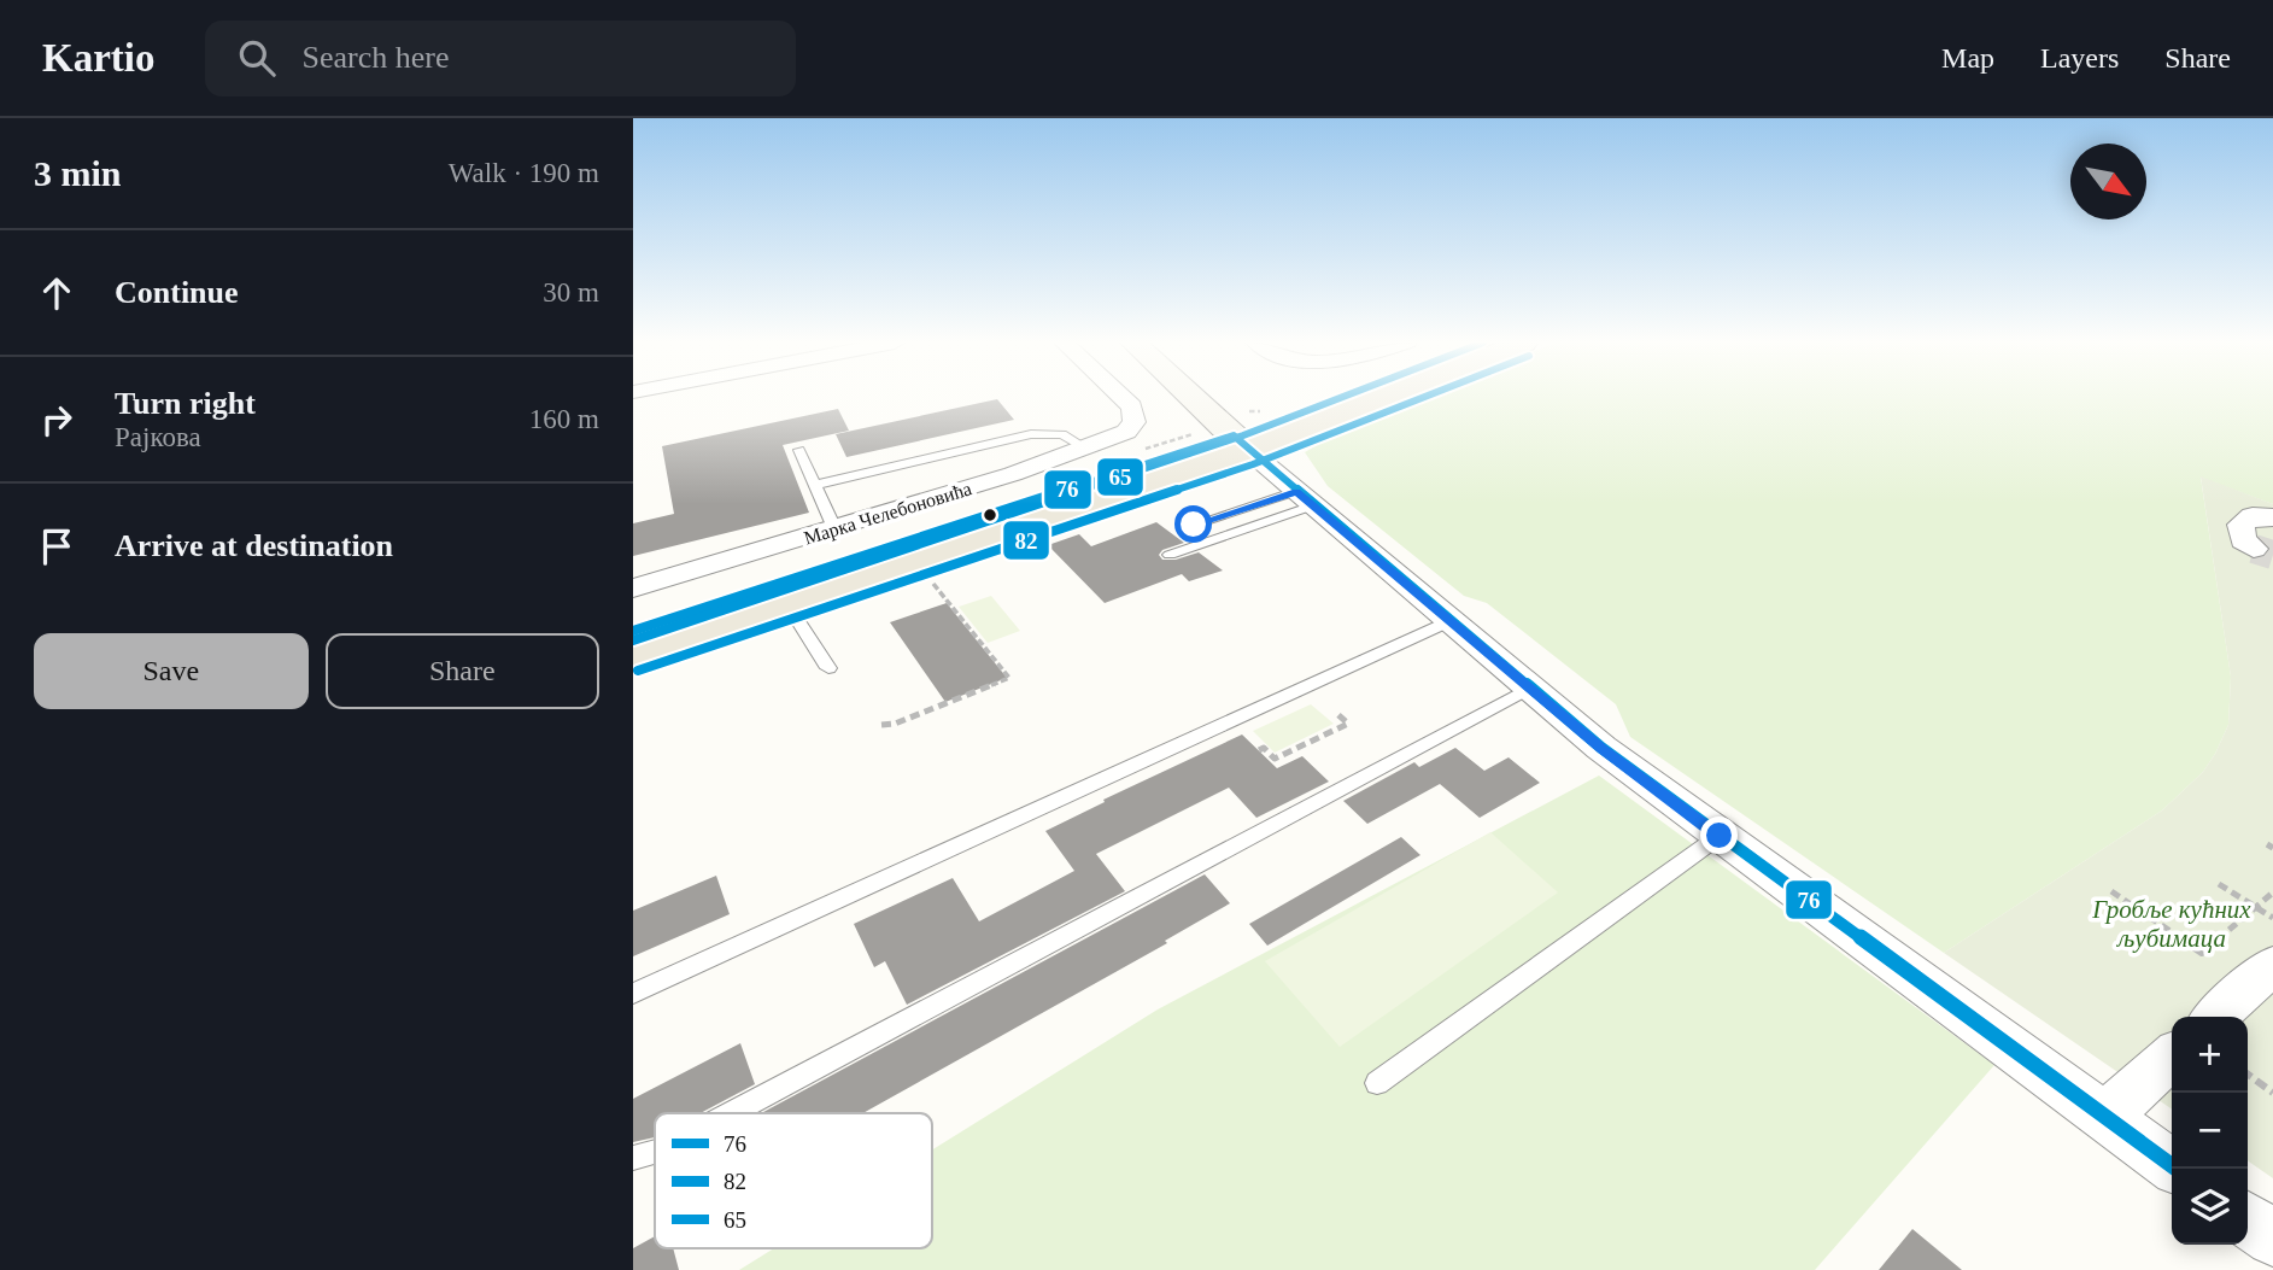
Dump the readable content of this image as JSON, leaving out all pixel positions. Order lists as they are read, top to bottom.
{
  "streets": {
    "main road": ["Марка Челебоновића"]
  },
  "parks": ["Гробље кућних љубимаца"],
  "lines": ["transit line 82", "transit line 65", "transit line 76"],
  "legend": ["76", "82", "65"],
  "north": "bottom right",
  "page": {
    "header": "Kartio",
    "search": "Search here",
    "nav": ["Map", "Layers", "Share"],
    "heading": ["3 min", "Walk · 190 m"],
    "list": [
      ["Continue", "30 m"],
      ["Turn right", "Рајкова", "160 m"],
      "Arrive at destination"
    ],
    "buttons": ["Save", "Share"],
    "map_buttons": ["+", "−"]
  }
}
